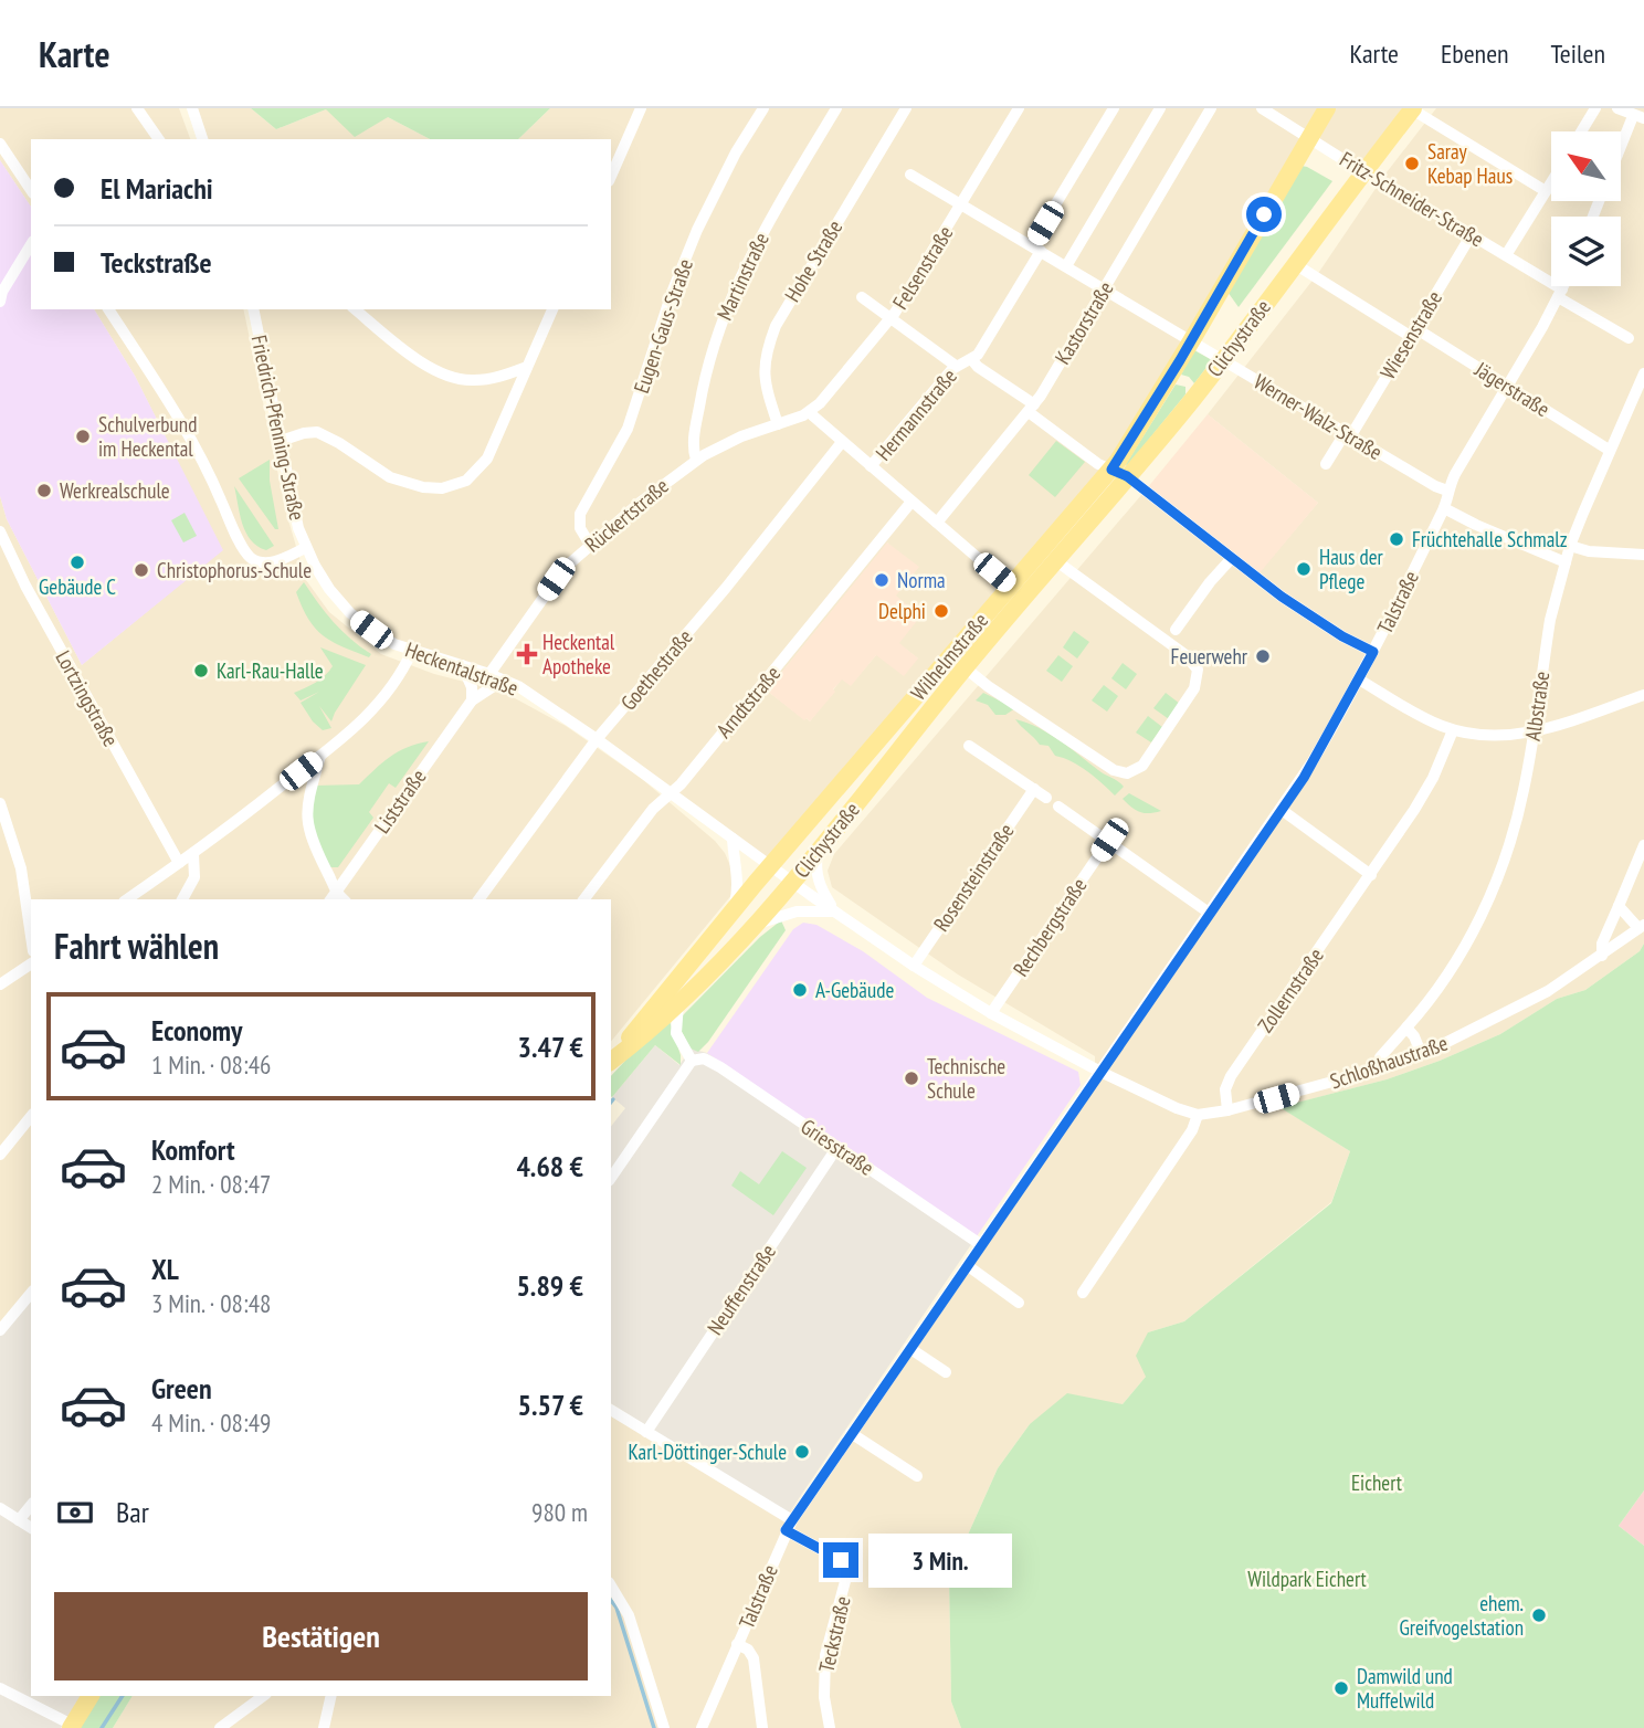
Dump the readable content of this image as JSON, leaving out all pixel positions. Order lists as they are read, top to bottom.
{
  "streets": {
    "main road": ["Clichystraße", "Wilhelmstraße"],
    "street": [
      "Fritz-Schneider-Straße",
      "Hohe Straße",
      "Felsenstraße",
      "Martinstraße",
      "Kastorstraße",
      "Eugen-Gaus-Straße",
      "Wiesenstraße",
      "Jägerstraße",
      "Hermannstraße",
      "Werner-Walz-Straße",
      "Friedrich-Pfenning-Straße",
      "Rückertstraße",
      "Talstraße",
      "Heckentalstraße",
      "Goethestraße",
      "Lortzingstraße",
      "Arndtstraße",
      "Albstraße",
      "Liststraße",
      "Rosensteinstraße",
      "Rechbergstraße",
      "Zollernstraße",
      "Schloßhaustraße",
      "Griesstraße",
      "Neuffenstraße",
      "Teckstraße"
    ]
  },
  "crossings": [
    ["Fritz-Schneider-Straße", "Wiesenstraße"],
    ["Fritz-Schneider-Straße", "Clichystraße"],
    ["Fritz-Schneider-Straße", "Talstraße"],
    ["Fritz-Schneider-Straße", "Wilhelmstraße"],
    ["Hohe Straße", "Rückertstraße"],
    ["Felsenstraße", "Werner-Walz-Straße"],
    ["Felsenstraße", "Rückertstraße"],
    ["Martinstraße", "Rückertstraße"],
    ["Kastorstraße", "Werner-Walz-Straße"],
    ["Eugen-Gaus-Straße", "Rückertstraße"],
    ["Wiesenstraße", "Jägerstraße"],
    ["Wiesenstraße", "Werner-Walz-Straße"],
    ["Clichystraße", "Jägerstraße"],
    ["Clichystraße", "Werner-Walz-Straße"],
    ["Clichystraße", "Wilhelmstraße"],
    ["Clichystraße", "Schloßhaustraße"],
    ["Jägerstraße", "Talstraße"],
    ["Jägerstraße", "Albstraße"],
    ["Hermannstraße", "Werner-Walz-Straße"],
    ["Werner-Walz-Straße", "Talstraße"],
    ["Werner-Walz-Straße", "Wilhelmstraße"],
    ["Friedrich-Pfenning-Straße", "Heckentalstraße"],
    ["Rückertstraße", "Heckentalstraße"],
    ["Talstraße", "Schloßhaustraße"],
    ["Talstraße", "Griesstraße"],
    ["Talstraße", "Teckstraße"],
    ["Wilhelmstraße", "Heckentalstraße"],
    ["Wilhelmstraße", "Schloßhaustraße"],
    ["Heckentalstraße", "Goethestraße"],
    ["Heckentalstraße", "Arndtstraße"],
    ["Heckentalstraße", "Liststraße"],
    ["Heckentalstraße", "Schloßhaustraße"],
    ["Albstraße", "Schloßhaustraße"],
    ["Rosensteinstraße", "Schloßhaustraße"],
    ["Rechbergstraße", "Schloßhaustraße"],
    ["Zollernstraße", "Schloßhaustraße"],
    ["Griesstraße", "Neuffenstraße"],
    ["Neuffenstraße", "Teckstraße"]
  ],
  "parks": ["Eichert", "Wildpark Eichert"],
  "places": {
    "other": [
      "Saray Kebap Haus",
      "Schulverbund im Heckental",
      "Werkrealschule",
      "Früchtehalle Schmalz",
      "Gebäude C",
      "Haus der Pflege",
      "Christophorus-Schule",
      "Norma",
      "Delphi",
      "Feuerwehr",
      "Karl-Rau-Halle",
      "A-Gebäude",
      "Technische Schule",
      "Karl-Döttinger-Schule",
      "ehem. Greifvogelstation",
      "Damwild und Muffelwild"
    ],
    "health": ["Heckental Apotheke"]
  },
  "north": "top left",
  "page": {
    "header": "Karte",
    "nav": ["Karte", "Ebenen", "Teilen"],
    "banner": ["El Mariachi", "Teckstraße"],
    "heading": "Fahrt wählen",
    "list": [
      {
        "name": "Economy",
        "note": "1 Min. · 08:46",
        "value": "3.47 €"
      },
      {
        "name": "Komfort",
        "note": "2 Min. · 08:47",
        "value": "4.68 €"
      },
      {
        "name": "XL",
        "note": "3 Min. · 08:48",
        "value": "5.89 €"
      },
      {
        "name": "Green",
        "note": "4 Min. · 08:49",
        "value": "5.57 €"
      }
    ],
    "pay": ["Bar", "980 m"],
    "bubble": "3 Min.",
    "buttons": "Bestätigen"
  }
}
